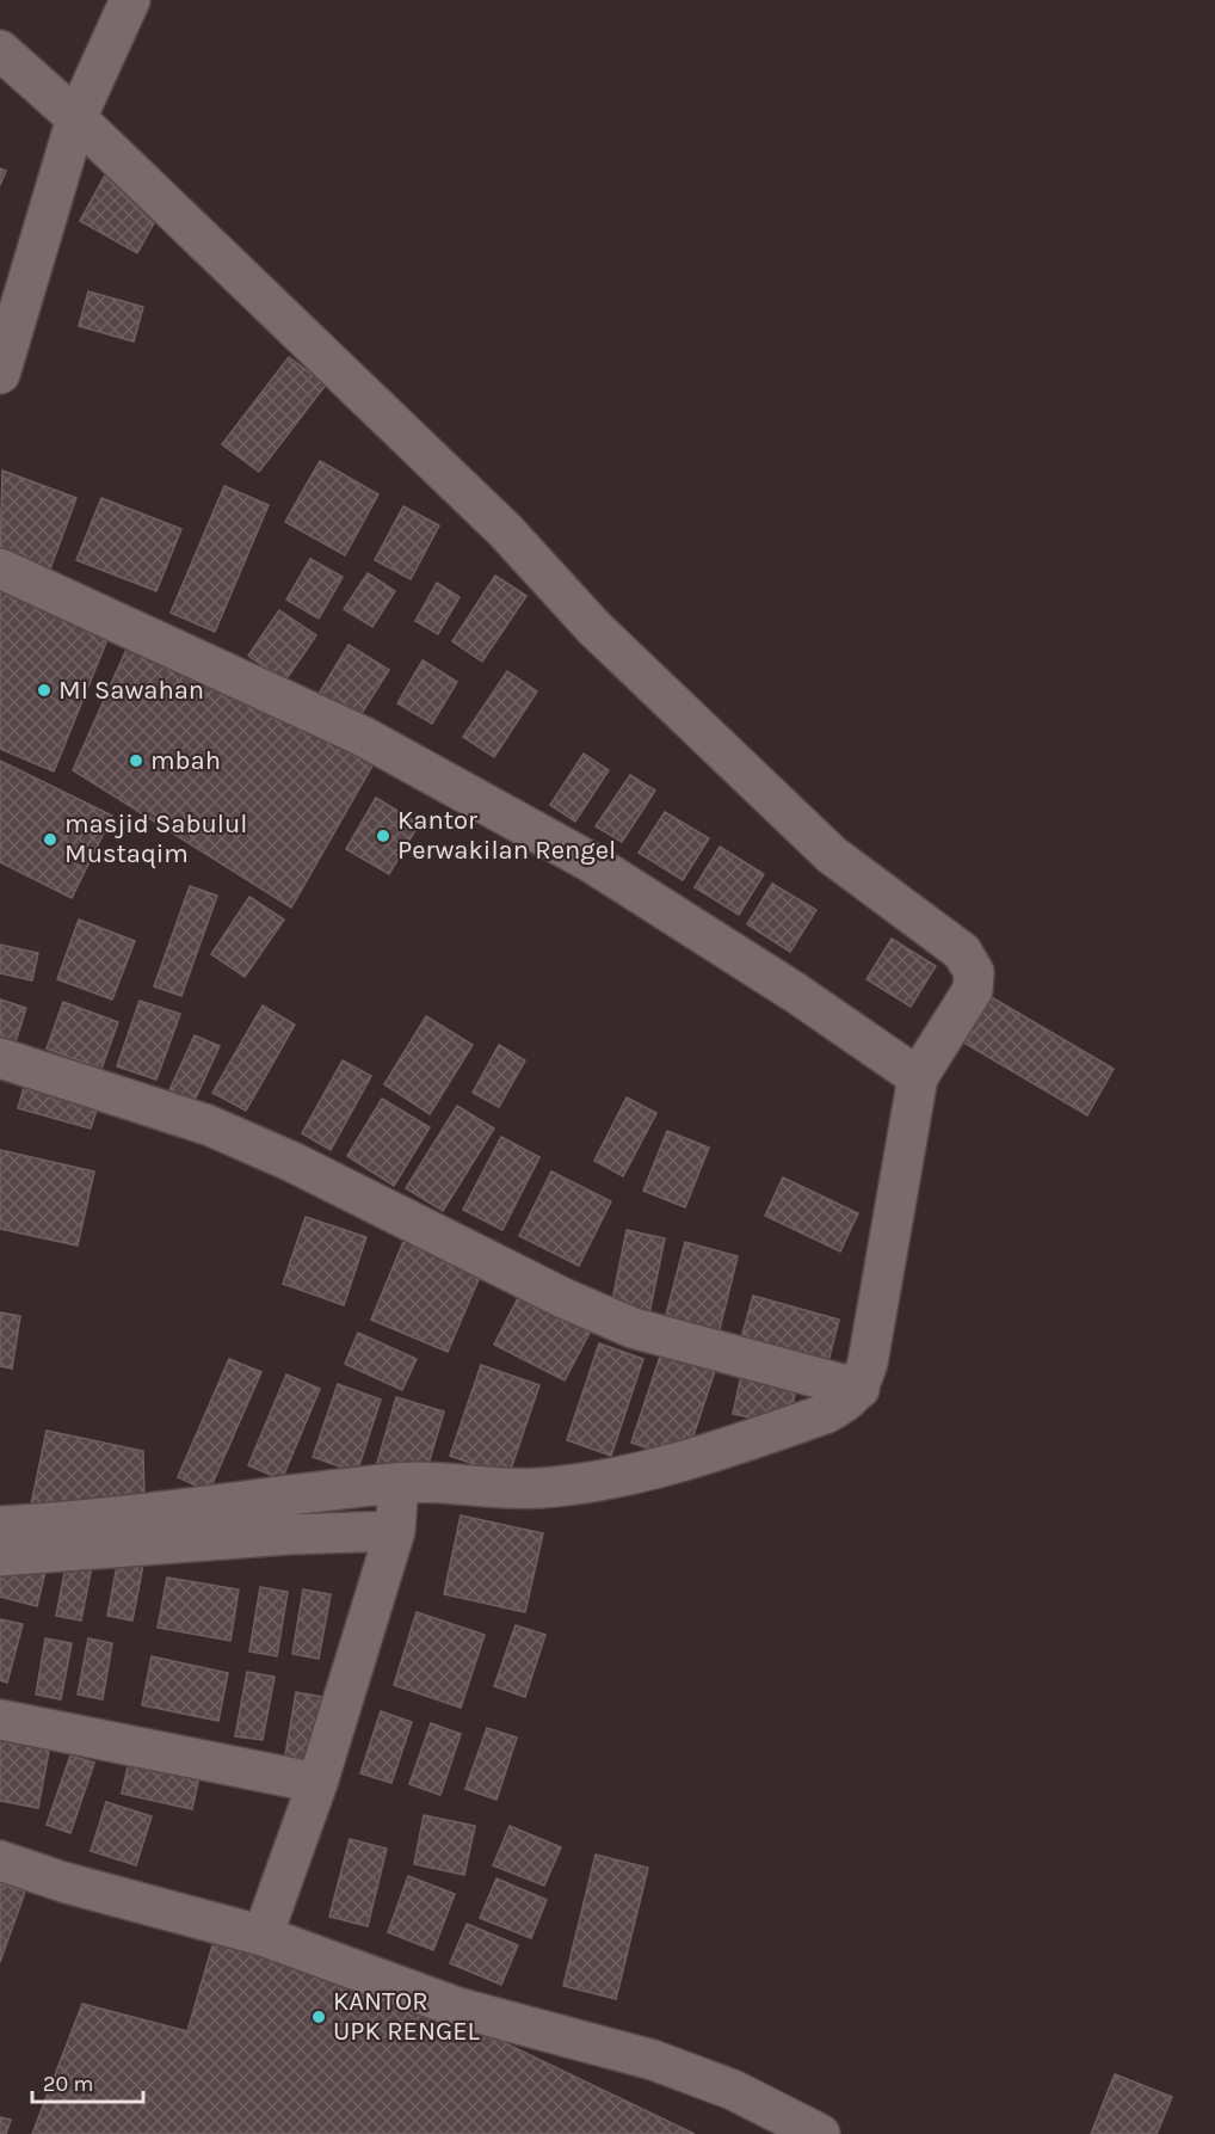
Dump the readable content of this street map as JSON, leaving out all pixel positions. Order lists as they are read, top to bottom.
{
  "places": [
    "MI Sawahan",
    "mbah",
    "Kantor Perwakilan Rengel",
    "masjid Sabulul Mustaqim",
    "KANTOR UPK RENGEL"
  ],
  "scale_bar": "20 m"
}
